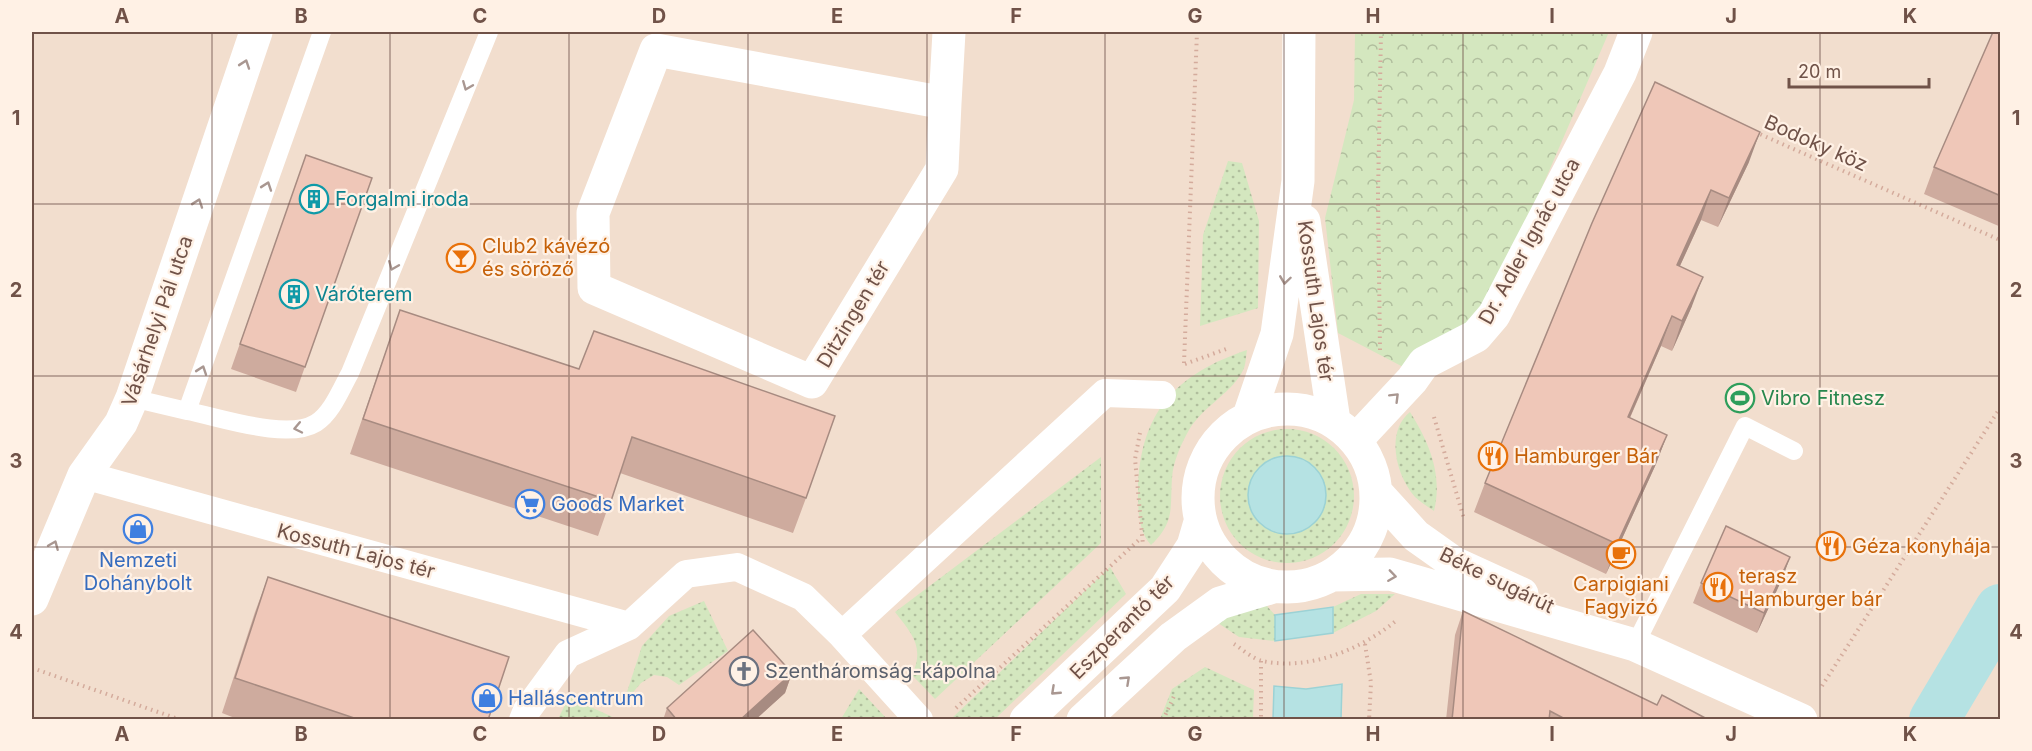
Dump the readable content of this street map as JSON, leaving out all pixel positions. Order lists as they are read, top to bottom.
{
  "streets": {
    "street": [
      "Dr. Adler Ignác utca",
      "Kossuth Lajos tér",
      "Ditzingen tér",
      "Vásárhelyi Pál utca",
      "Béke sugárút",
      "Eszperantó tér"
    ],
    "path": ["Bodoky köz"]
  },
  "crossings": [
    ["Dr. Adler Ignác utca", "Kossuth Lajos tér"],
    ["Dr. Adler Ignác utca", "Béke sugárút"],
    ["Dr. Adler Ignác utca", "Eszperantó tér"],
    ["Kossuth Lajos tér", "Vásárhelyi Pál utca"],
    ["Kossuth Lajos tér", "Béke sugárút"],
    ["Kossuth Lajos tér", "Eszperantó tér"],
    ["Béke sugárút", "Eszperantó tér"]
  ],
  "one_way": ["Vásárhelyi Pál utca"],
  "places": {
    "building": ["Forgalmi iroda", "Váróterem"],
    "bar": ["Club2 kávézó és söröző"],
    "sports": ["Vibro Fitnesz"],
    "restaurant": ["Hamburger Bár", "Géza konyhája", "terasz Hamburger bár"],
    "supermarket": ["Goods Market"],
    "shop": ["Nemzeti Dohánybolt", "Halláscentrum"],
    "cafe": ["Carpigiani Fagyizó"],
    "church": ["Szentháromság-kápolna"]
  },
  "scale_bar": "20 m",
  "grid": {
    "columns": [
      "A",
      "B",
      "C",
      "D",
      "E",
      "F",
      "G",
      "H",
      "I",
      "J",
      "K"
    ],
    "rows": [
      "1",
      "2",
      "3",
      "4"
    ]
  }
}
